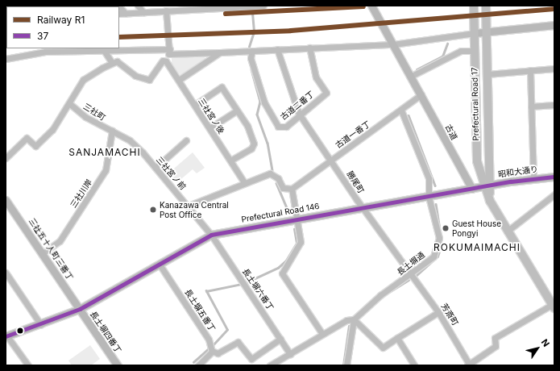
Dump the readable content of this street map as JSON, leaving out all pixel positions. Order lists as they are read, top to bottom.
{
  "streets": {
    "main road": [
      "Prefectural Road 17",
      "古道",
      "昭和大通り",
      "Prefectural Road 146",
      "三社五十人町三番丁",
      "長土塀四番丁"
    ],
    "street": [
      "古道二番丁",
      "三社町",
      "三社宮ノ後",
      "古道一番丁",
      "三社宮ノ前",
      "勝尾町",
      "三社川岸",
      "長土塀通",
      "長土塀六番丁",
      "長土塀五番丁",
      "芳斎町"
    ]
  },
  "crossings": [
    ["Prefectural Road 17", "昭和大通り"],
    ["Prefectural Road 17", "Prefectural Road 146"],
    ["古道二番丁", "勝尾町"],
    ["三社町", "三社宮ノ前"],
    ["三社町", "三社川岸"],
    ["古道", "古道一番丁"],
    ["古道", "Prefectural Road 146"],
    ["古道一番丁", "勝尾町"],
    ["古道一番丁", "長土塀通"],
    ["昭和大通り", "Prefectural Road 146"],
    ["三社宮ノ前", "三社川岸"],
    ["三社宮ノ前", "Prefectural Road 146"],
    ["三社宮ノ前", "長土塀六番丁"],
    ["勝尾町", "Prefectural Road 146"],
    ["勝尾町", "長土塀通"],
    ["勝尾町", "芳斎町"],
    ["三社川岸", "三社五十人町三番丁"],
    ["Prefectural Road 146", "三社五十人町三番丁"],
    ["Prefectural Road 146", "長土塀通"],
    ["Prefectural Road 146", "長土塀六番丁"],
    ["Prefectural Road 146", "長土塀五番丁"],
    ["Prefectural Road 146", "長土塀四番丁"],
    ["三社五十人町三番丁", "長土塀四番丁"],
    ["長土塀通", "長土塀六番丁"],
    ["長土塀通", "芳斎町"]
  ],
  "districts": ["SANJAMACHI", "ROKUMAIMACHI"],
  "places": ["Kanazawa Central Post Office", "Guest House Pongyi"],
  "lines": ["rail line R1", "transit line 37"],
  "legend": ["Railway R1", "37"],
  "north": "top right"
}
